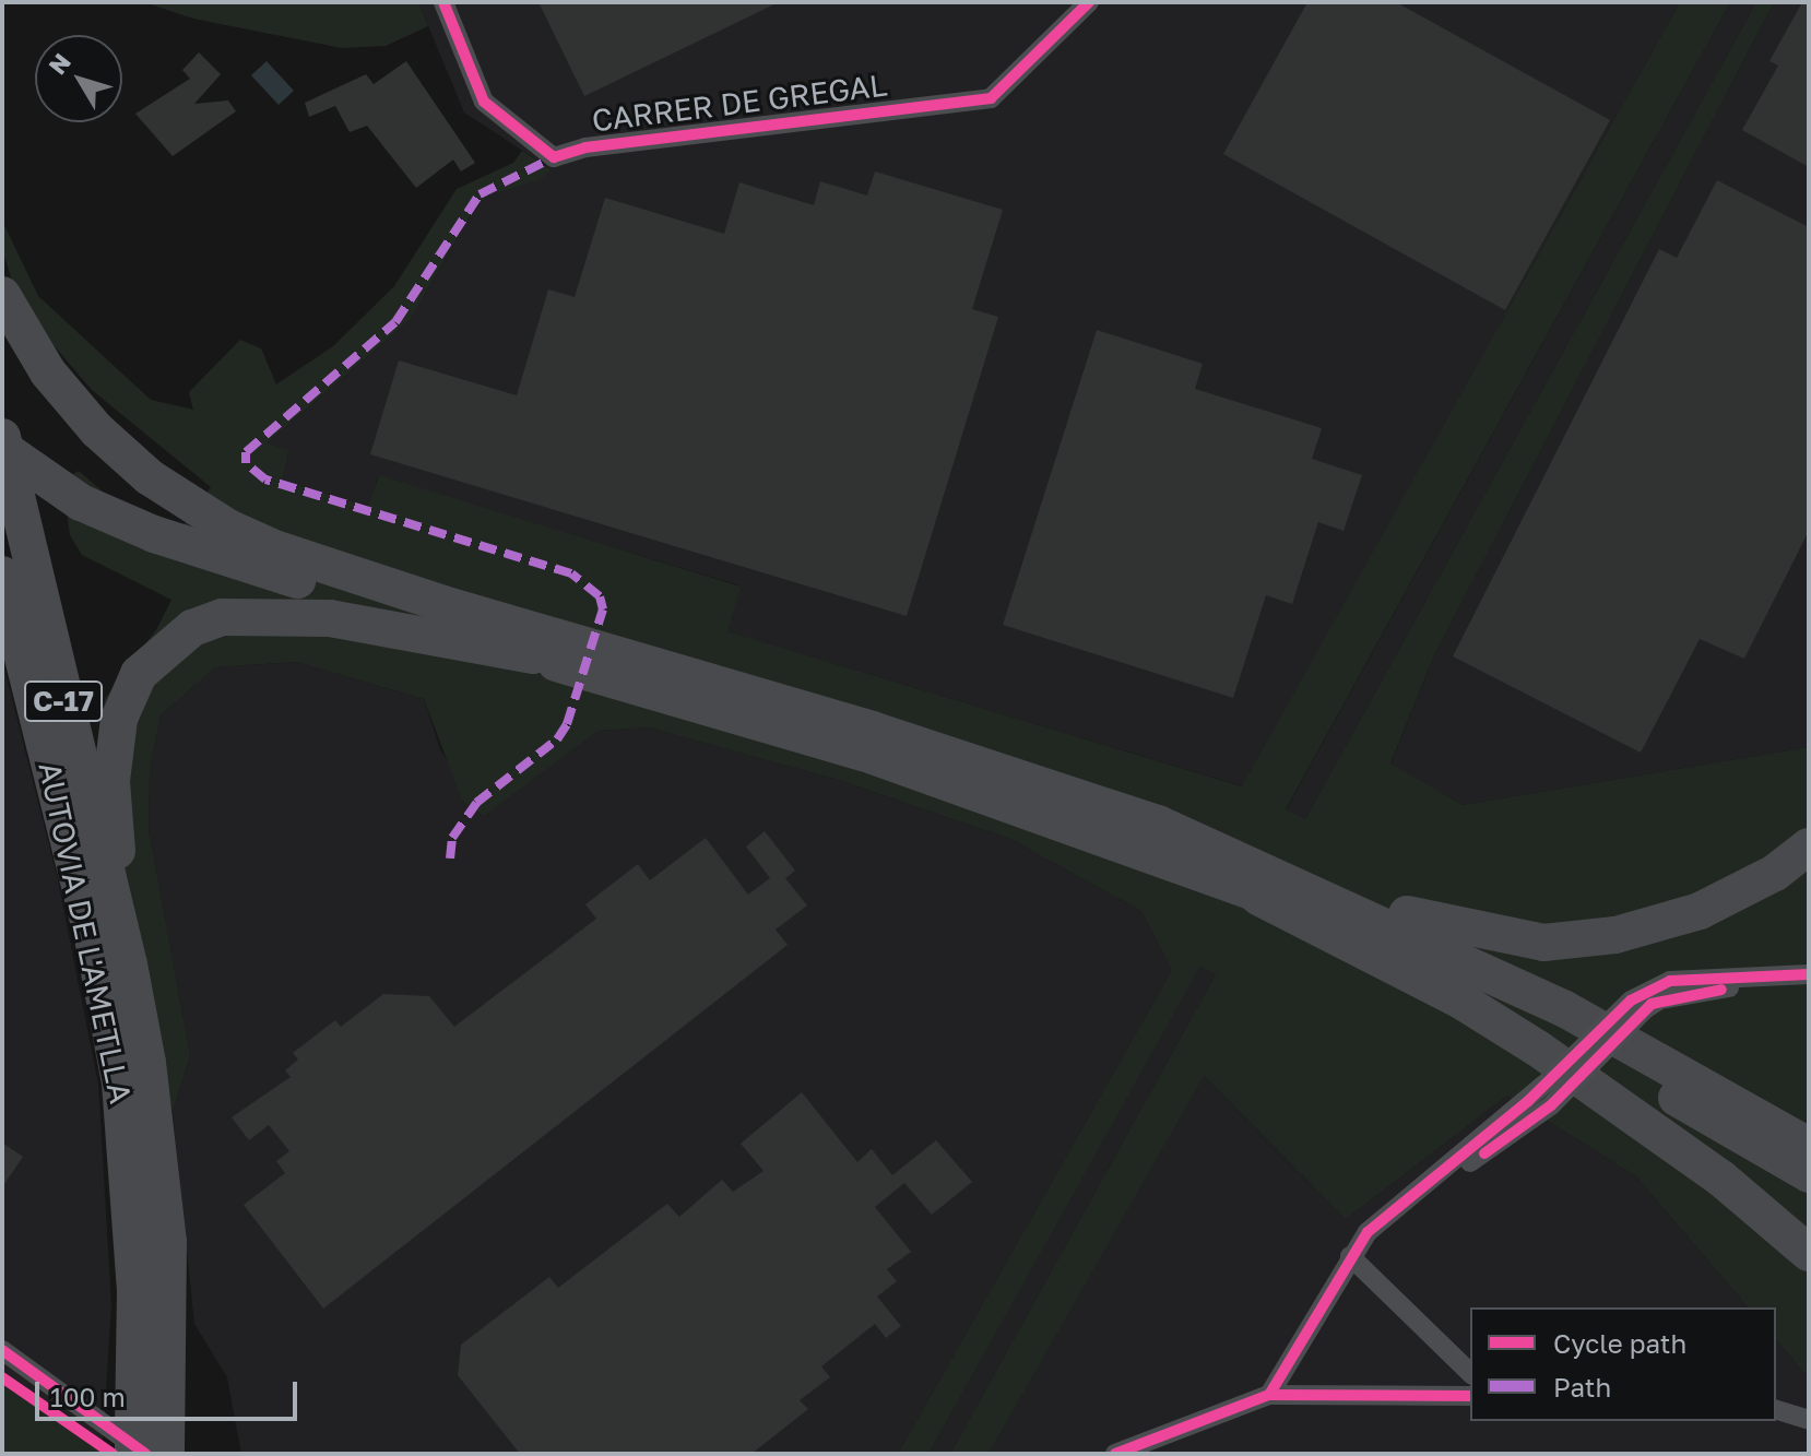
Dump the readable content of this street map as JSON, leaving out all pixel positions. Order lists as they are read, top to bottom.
{
  "streets": {
    "highway": ["C-17", "AUTOVIA DE L'AMETLLA"],
    "street": ["CARRER DE GREGAL"]
  },
  "legend": ["Cycle path", "Path"],
  "scale_bar": "100 m",
  "north": "top left"
}
